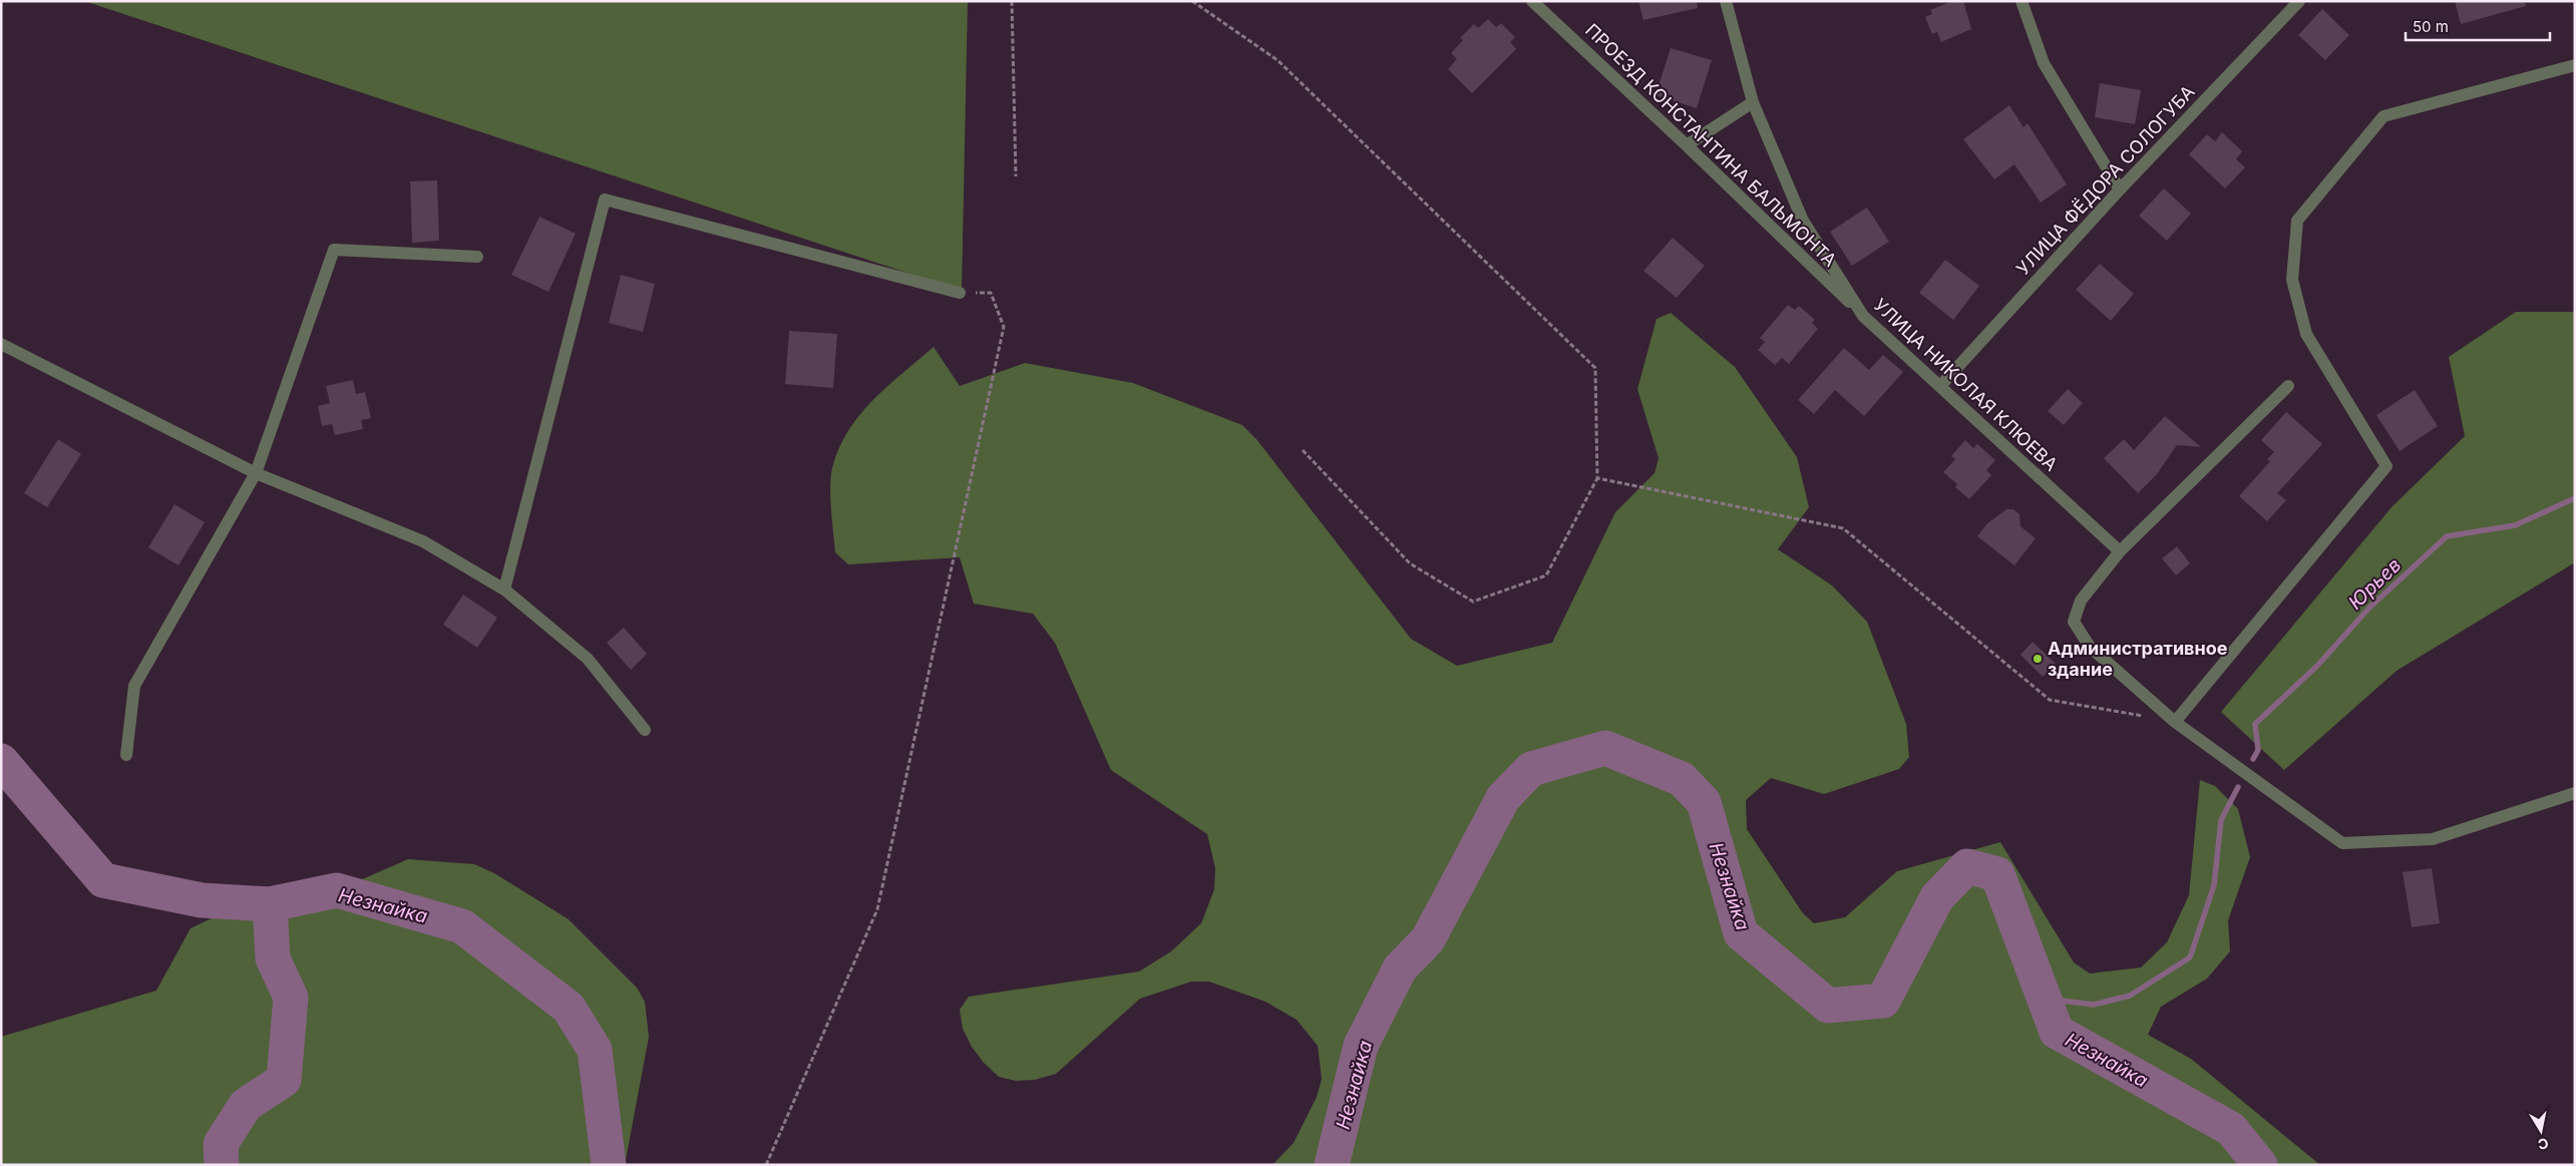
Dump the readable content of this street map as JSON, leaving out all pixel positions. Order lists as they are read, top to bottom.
{
  "streets": {
    "street": ["ПРОЕЗД КОНСТАНТИНА БАЛЬМОНТА", "УЛИЦА ФЁДОРА СОЛОГУБА", "УЛИЦА НИКОЛАЯ КЛЮЕВА"]
  },
  "crossings": [
    ["ПРОЕЗД КОНСТАНТИНА БАЛЬМОНТА", "УЛИЦА НИКОЛАЯ КЛЮЕВА"],
    ["УЛИЦА ФЁДОРА СОЛОГУБА", "УЛИЦА НИКОЛАЯ КЛЮЕВА"]
  ],
  "water": ["Юрьев", "Незнайка"],
  "places": ["Административное здание"],
  "scale_bar": "50 m",
  "north": "bottom"
}
